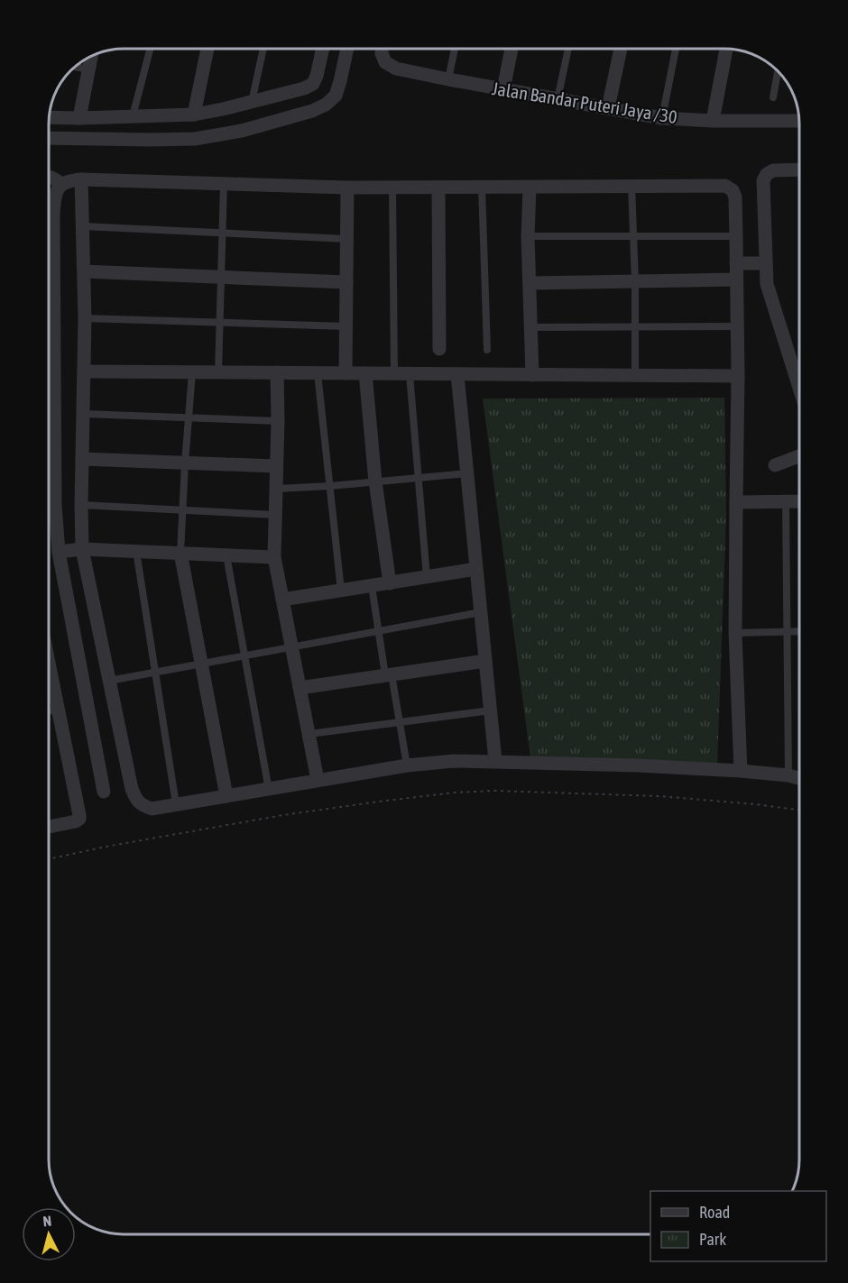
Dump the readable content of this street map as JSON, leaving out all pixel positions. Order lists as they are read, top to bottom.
{
  "streets": {
    "street": ["Jalan Bandar Puteri Jaya /30"]
  },
  "legend": ["Road", "Park"],
  "north": "top"
}
